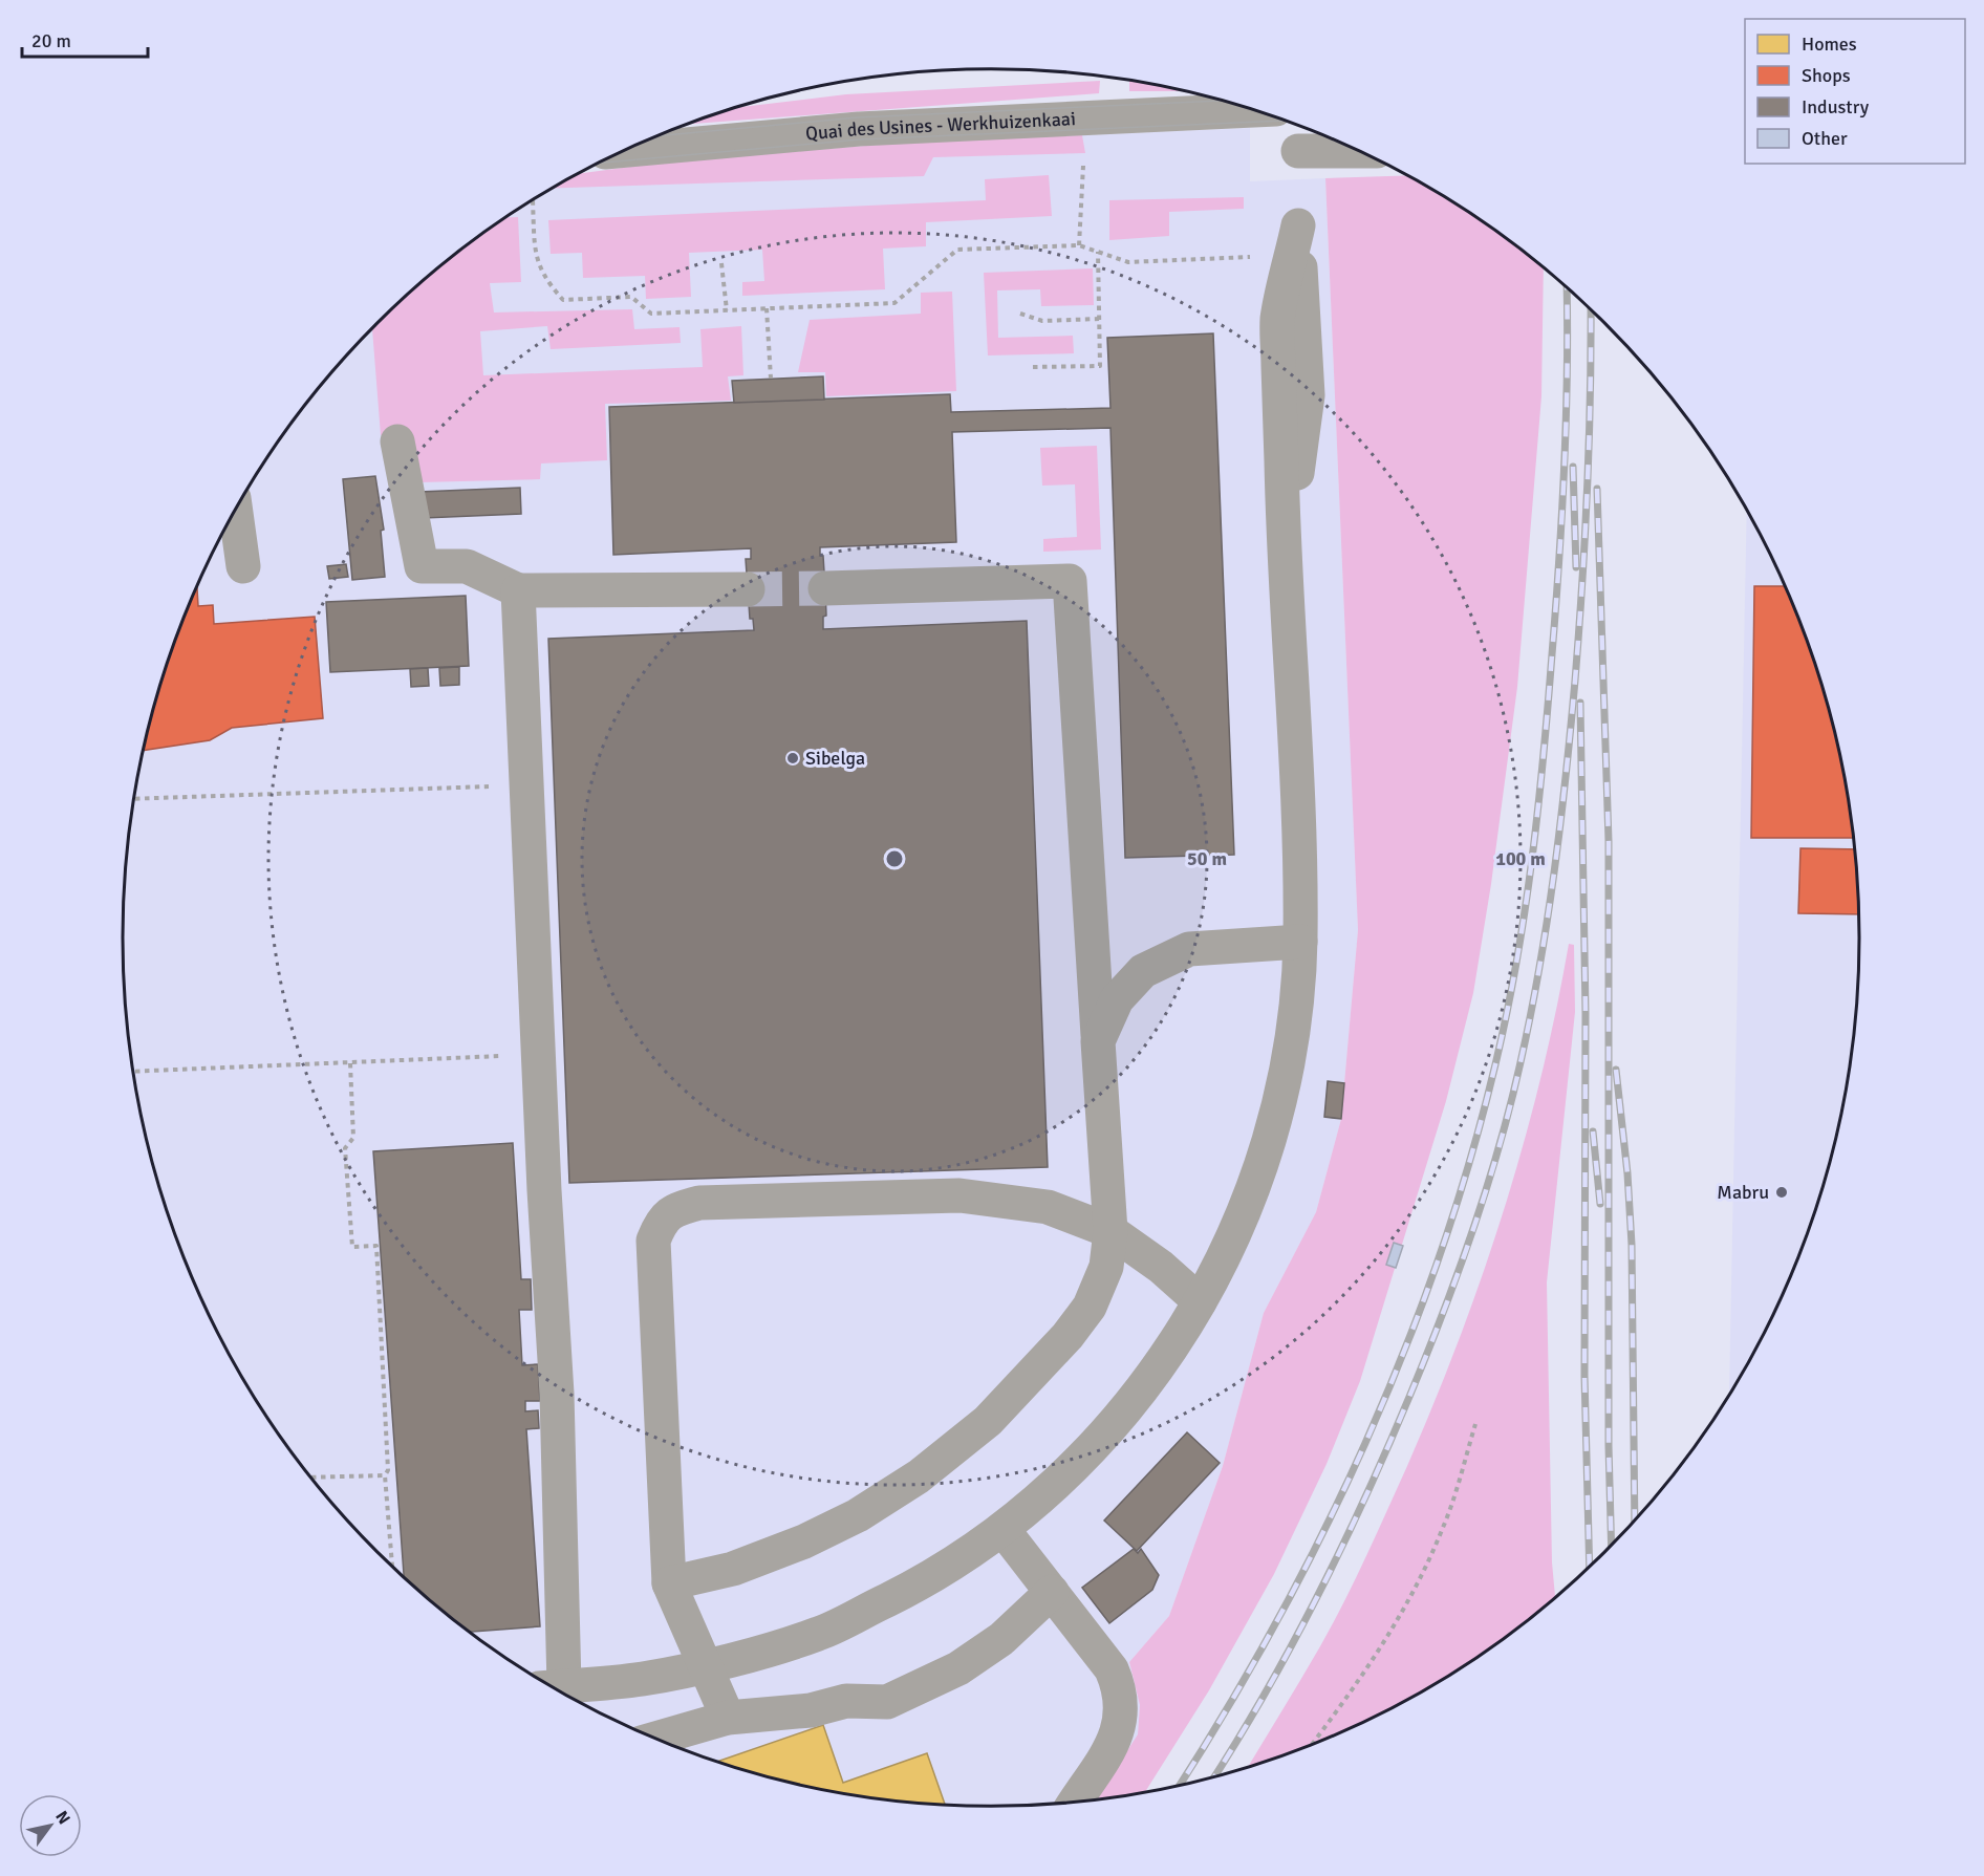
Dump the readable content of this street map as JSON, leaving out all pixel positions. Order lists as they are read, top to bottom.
{
  "streets": {
    "street": ["Quai des Usines - Werkhuizenkaai"]
  },
  "places": ["Sibelga", "Mabru"],
  "legend": [
    "Homes",
    "Shops",
    "Industry",
    "Other"
  ],
  "scale_bar": "20 m",
  "north": "top right",
  "rings": ["50 m", "100 m"]
}
